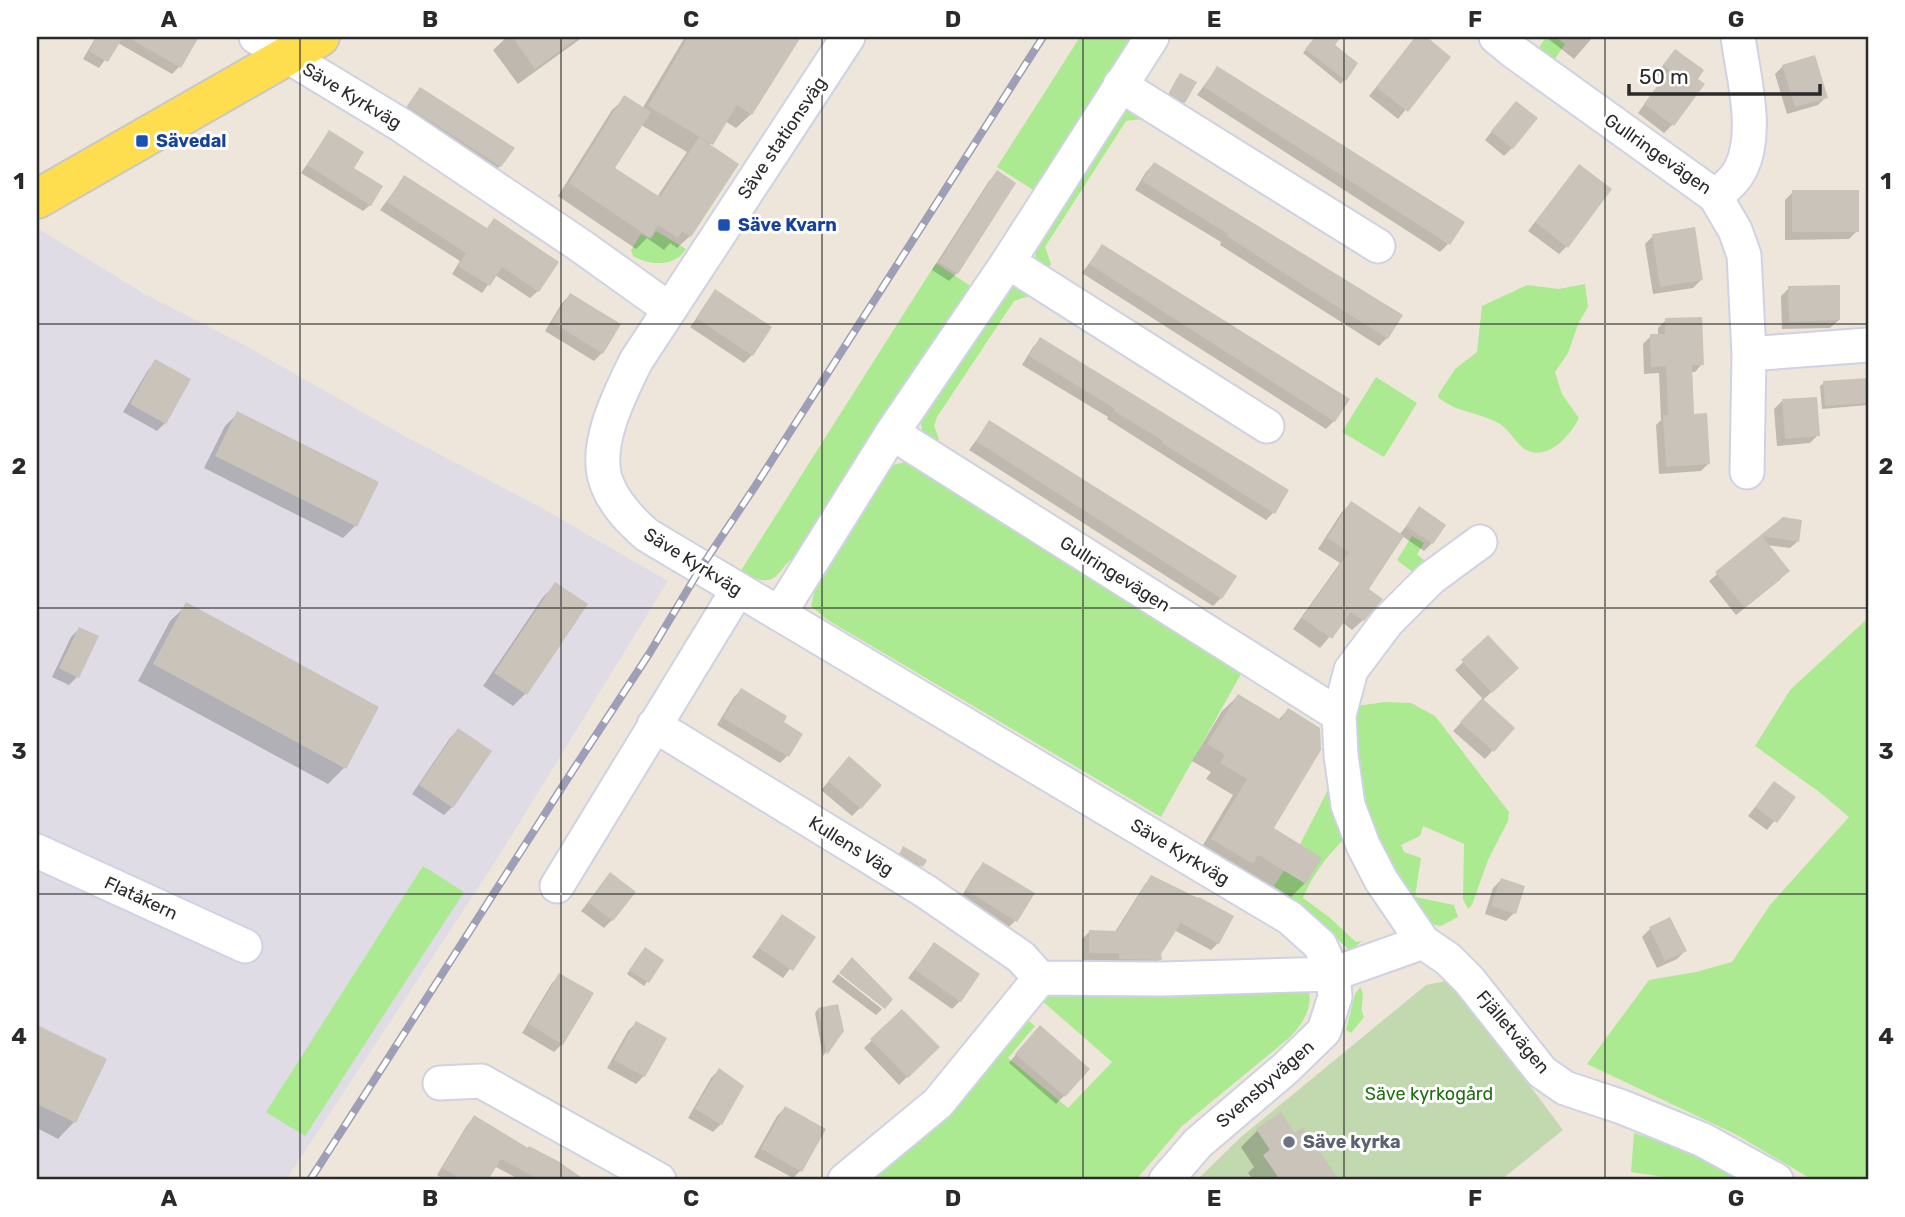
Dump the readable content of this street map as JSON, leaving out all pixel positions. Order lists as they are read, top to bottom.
{
  "streets": {
    "street": [
      "Säve Kyrkväg",
      "Säve stationsväg",
      "Gullringevägen",
      "Kullens Väg",
      "Flatåkern",
      "Fjälletvägen",
      "Svensbyvägen"
    ]
  },
  "crossings": [
    ["Säve Kyrkväg", "Säve stationsväg"],
    ["Säve Kyrkväg", "Svensbyvägen"]
  ],
  "parks": ["Säve kyrkogård"],
  "places": {
    "transit": ["Sävedal", "Säve Kvarn"],
    "other": ["Säve kyrka"]
  },
  "scale_bar": "50 m",
  "grid": {
    "columns": [
      "A",
      "B",
      "C",
      "D",
      "E",
      "F",
      "G"
    ],
    "rows": [
      "1",
      "2",
      "3",
      "4"
    ]
  }
}
